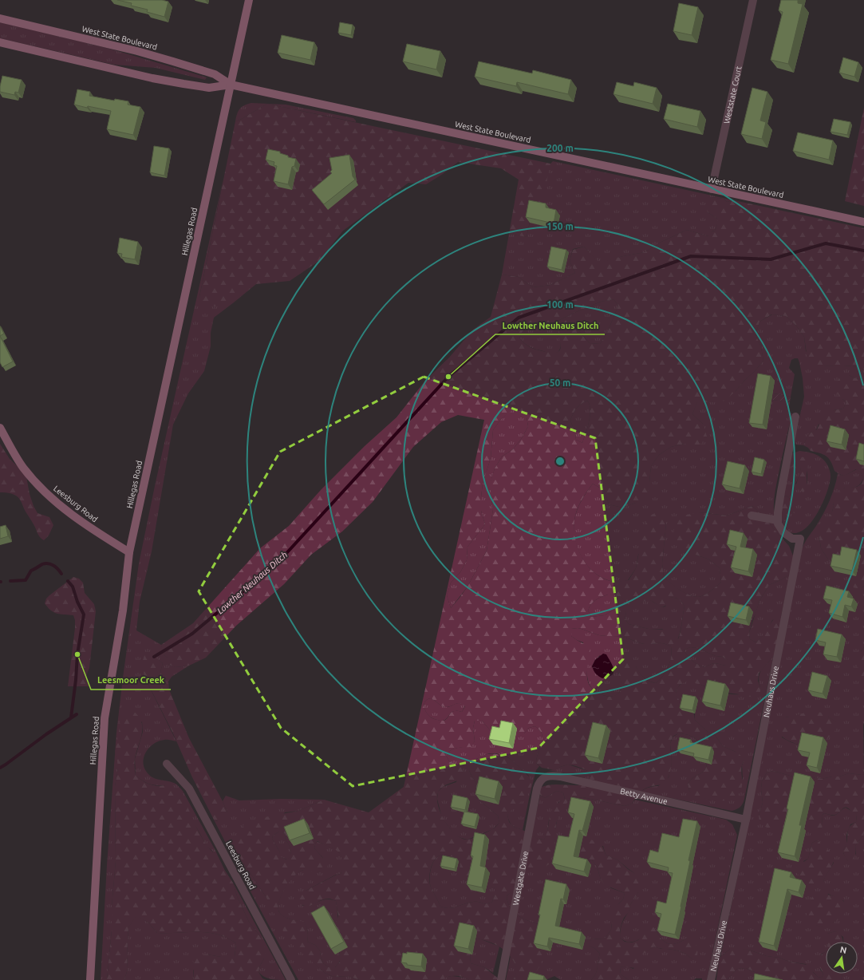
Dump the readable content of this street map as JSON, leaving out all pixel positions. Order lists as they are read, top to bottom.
{
  "streets": {
    "main road": ["West State Boulevard", "Hillegas Road", "Leesburg Road"],
    "street": [
      "Weststate Court",
      "Neuhaus Drive",
      "Betty Avenue",
      "Westgate Drive"
    ]
  },
  "crossings": [
    ["West State Boulevard", "Weststate Court"],
    ["West State Boulevard", "Hillegas Road"],
    ["Hillegas Road", "Leesburg Road"],
    ["Neuhaus Drive", "Betty Avenue"],
    ["Betty Avenue", "Westgate Drive"]
  ],
  "water": ["Lowther Neuhaus Ditch"],
  "places": ["Lowther Neuhaus Ditch", "Leesmoor Creek"],
  "north": "top",
  "rings": [
    "200 m",
    "150 m",
    "100 m",
    "50 m"
  ]
}
